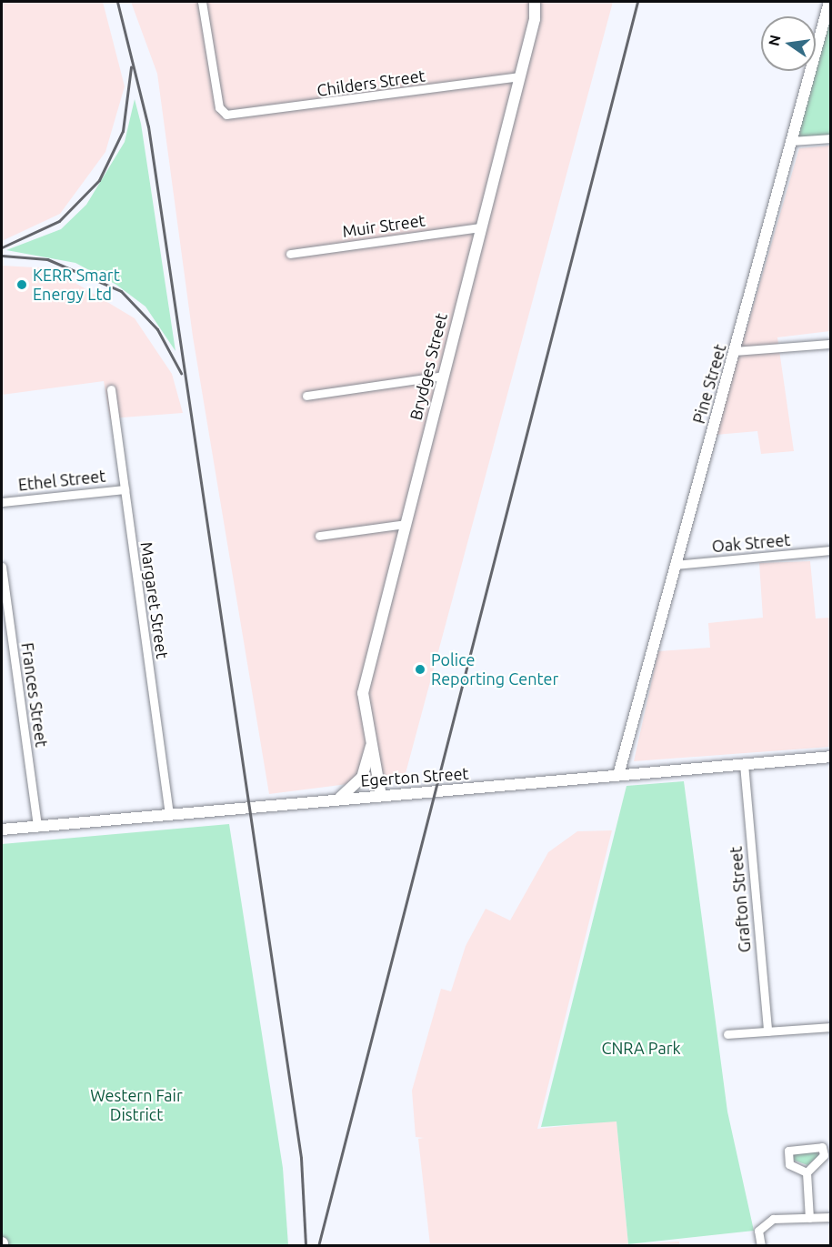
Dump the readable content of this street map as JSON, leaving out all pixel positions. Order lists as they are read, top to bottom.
{
  "streets": {
    "street": [
      "Childers Street",
      "Muir Street",
      "Brydges Street",
      "Pine Street",
      "Ethel Street",
      "Oak Street",
      "Margaret Street",
      "Frances Street",
      "Egerton Street",
      "Grafton Street"
    ]
  },
  "crossings": [
    ["Childers Street", "Brydges Street"],
    ["Muir Street", "Brydges Street"],
    ["Brydges Street", "Egerton Street"],
    ["Pine Street", "Oak Street"],
    ["Pine Street", "Egerton Street"],
    ["Ethel Street", "Margaret Street"],
    ["Margaret Street", "Egerton Street"],
    ["Frances Street", "Egerton Street"],
    ["Egerton Street", "Grafton Street"]
  ],
  "parks": ["CNRA Park", "Western Fair District"],
  "places": ["KERR Smart Energy Ltd", "Police Reporting Center"],
  "north": "left"
}
